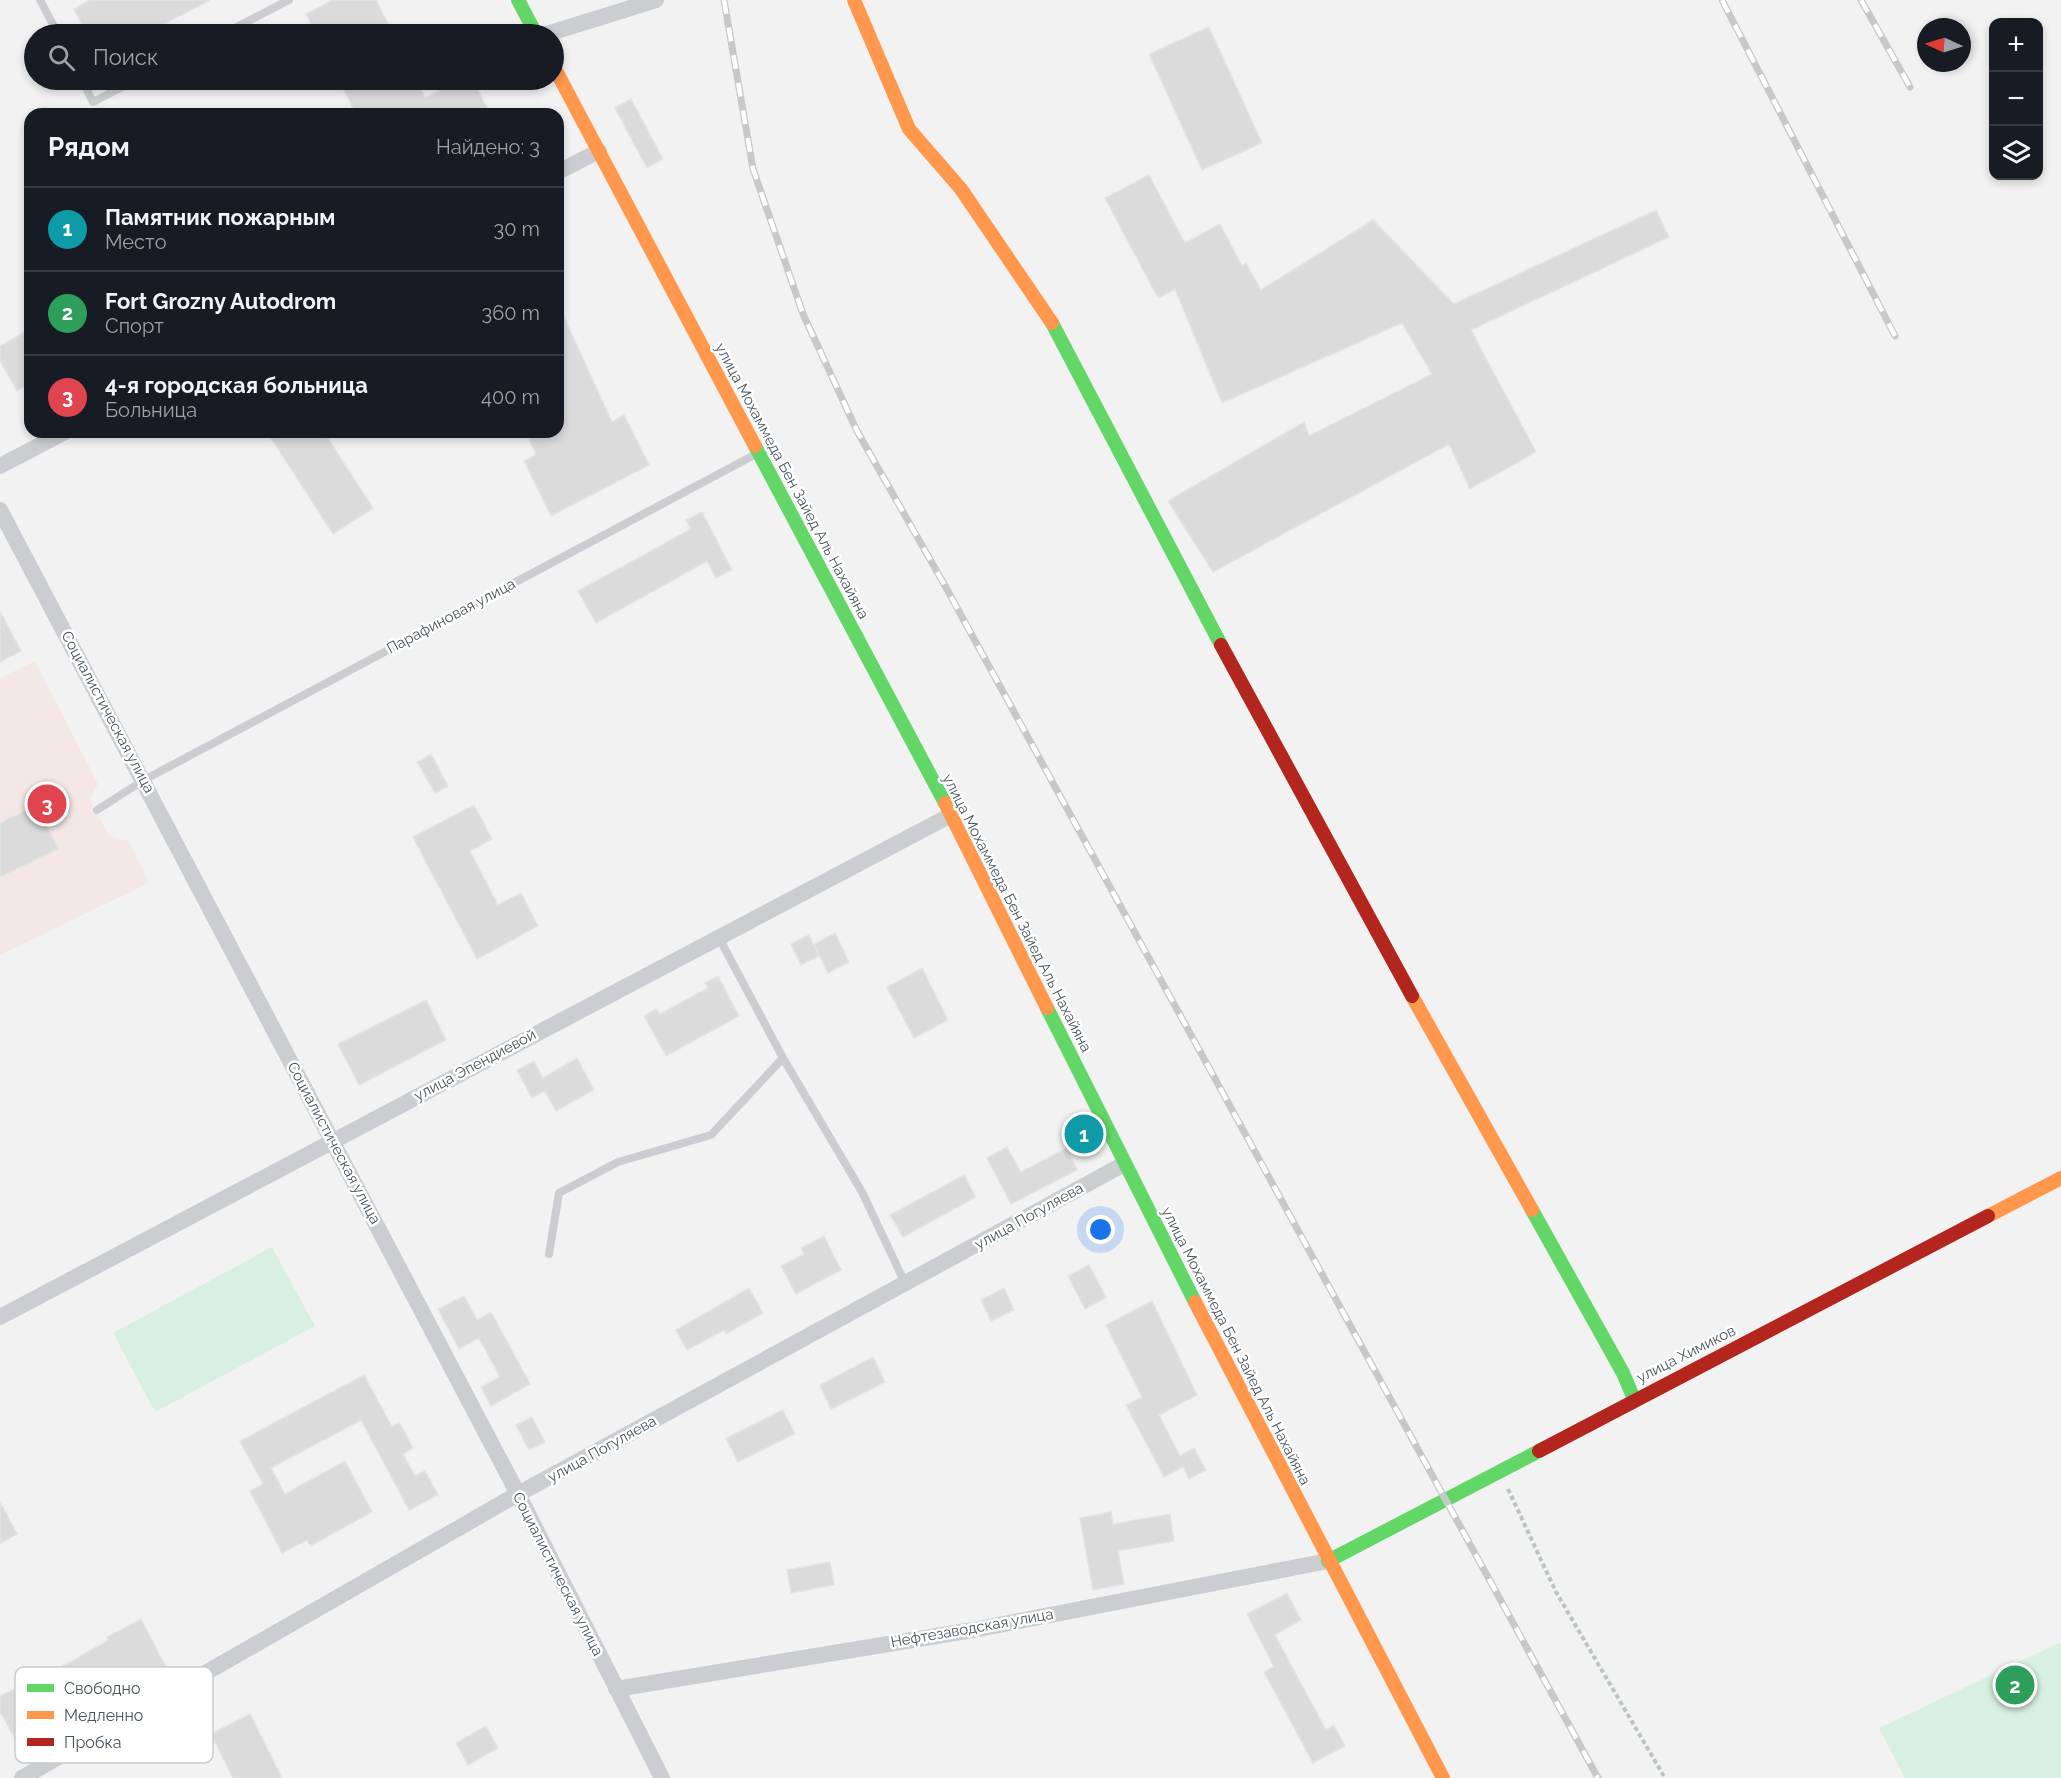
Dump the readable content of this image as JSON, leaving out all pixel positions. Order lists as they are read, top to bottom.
{
  "streets": {
    "street": [
      "улица Мохаммеда Бен Зайед Аль Нахайяна",
      "Социалистическая улица",
      "улица Эпендиевой",
      "улица Погуляева",
      "улица Химиков",
      "Нефтезаводская улица"
    ],
    "lane": ["Парафиновая улица"]
  },
  "crossings": [
    ["улица Мохаммеда Бен Зайед Аль Нахайяна", "Парафиновая улица"],
    ["улица Мохаммеда Бен Зайед Аль Нахайяна", "улица Эпендиевой"],
    ["улица Мохаммеда Бен Зайед Аль Нахайяна", "улица Погуляева"],
    ["улица Мохаммеда Бен Зайед Аль Нахайяна", "улица Химиков"],
    ["улица Мохаммеда Бен Зайед Аль Нахайяна", "Нефтезаводская улица"],
    ["Парафиновая улица", "Социалистическая улица"],
    ["Социалистическая улица", "улица Эпендиевой"],
    ["Социалистическая улица", "улица Погуляева"],
    ["Социалистическая улица", "Нефтезаводская улица"],
    ["улица Химиков", "Нефтезаводская улица"]
  ],
  "legend": ["Свободно", "Медленно", "Пробка"],
  "north": "left",
  "page": {
    "map_buttons": ["+", "−"],
    "search": "Поиск",
    "heading": ["Рядом", "Найдено: 3"],
    "list": [
      {
        "mark": "1",
        "name": "Памятник пожарным",
        "note": "Место",
        "value": "30 m"
      },
      {
        "mark": "2",
        "name": "Fort Grozny Autodrom",
        "note": "Спорт",
        "value": "360 m"
      },
      {
        "mark": "3",
        "name": "4-я городская больница",
        "note": "Больница",
        "value": "400 m"
      }
    ],
    "pins": ["3", "1", "2"]
  }
}
